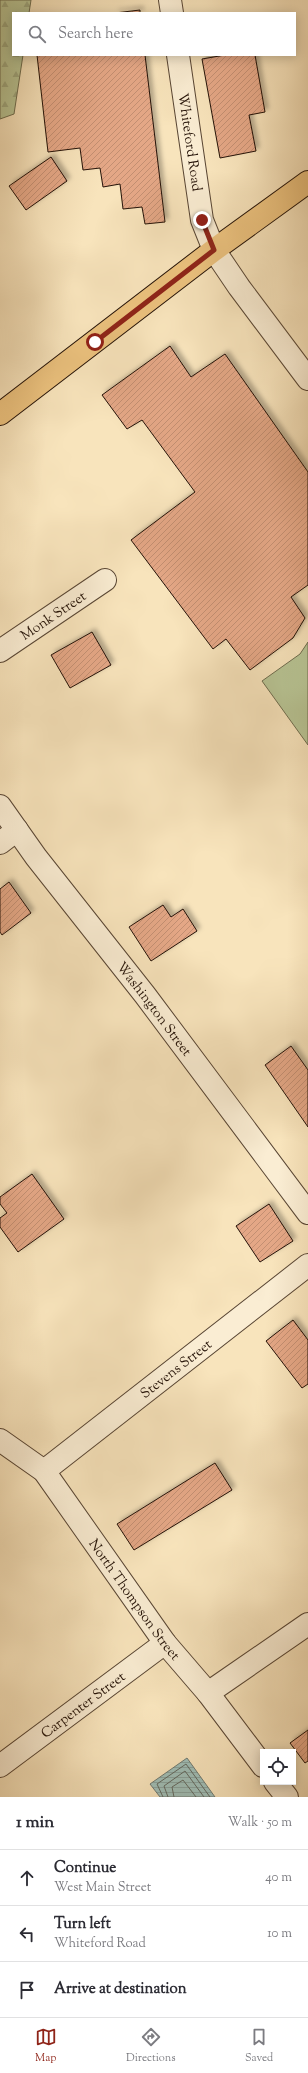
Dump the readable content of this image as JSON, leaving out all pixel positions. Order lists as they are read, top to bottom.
{
  "streets": {
    "street": [
      "Whiteford Road",
      "Monk Street",
      "Washington Street",
      "Stevens Street",
      "North Thompson Street",
      "Carpenter Street"
    ]
  },
  "crossings": [
    ["Stevens Street", "North Thompson Street"],
    ["North Thompson Street", "Carpenter Street"]
  ],
  "page": {
    "search": "Search here",
    "heading": ["1 min", "Walk · 50 m"],
    "list": [
      ["Continue", "West Main Street", "40 m"],
      ["Turn left", "Whiteford Road", "10 m"],
      "Arrive at destination"
    ],
    "nav": ["Map", "Directions", "Saved"]
  }
}
